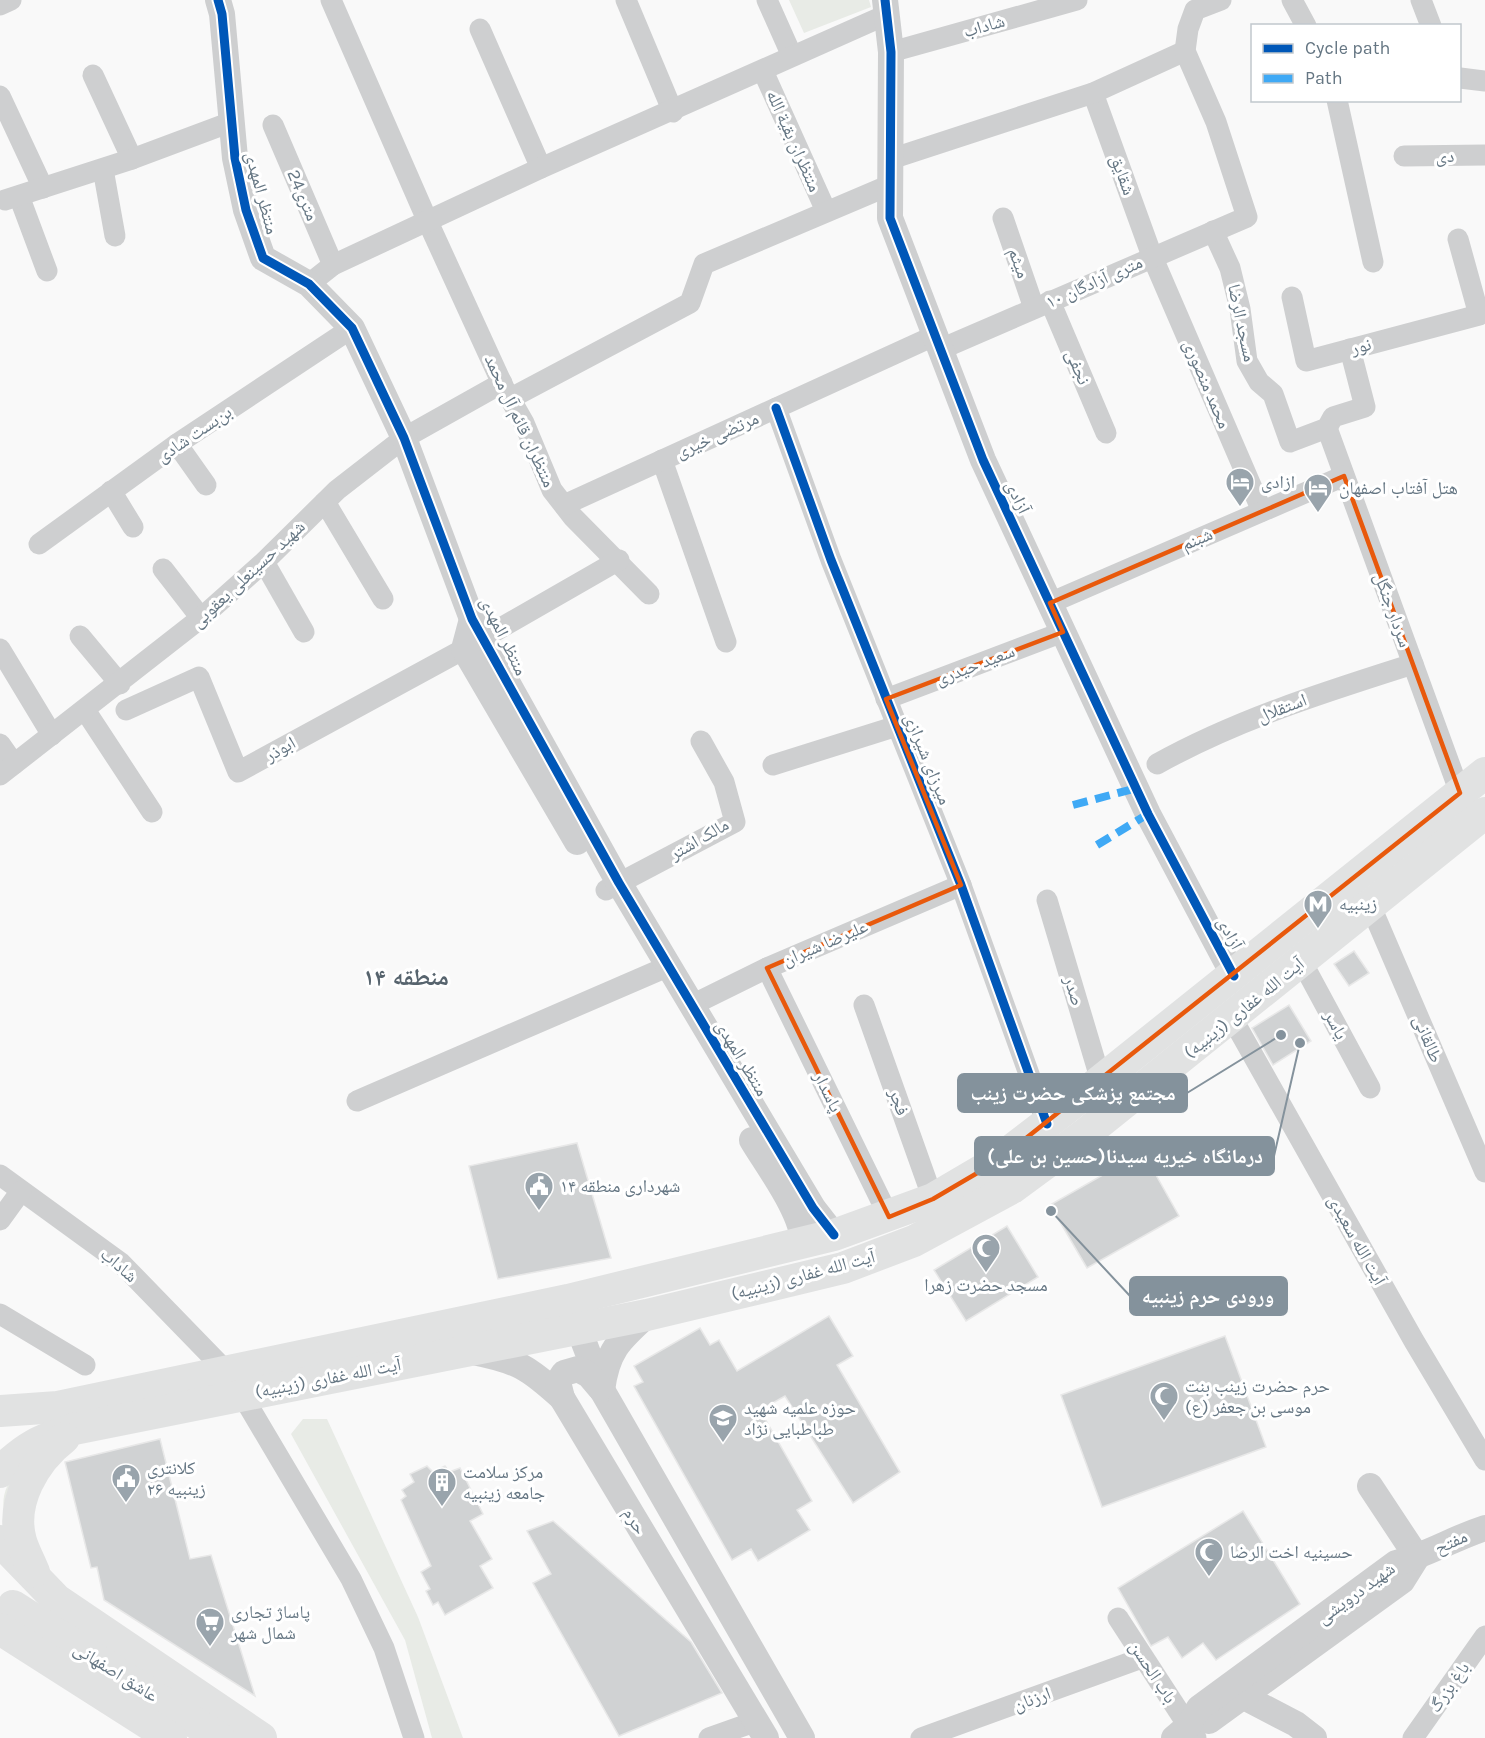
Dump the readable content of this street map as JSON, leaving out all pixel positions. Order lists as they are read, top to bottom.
{
  "streets": {
    "main road": ["آیت الله غفاری (زینبیه)", "عاشق اصفهانی"],
    "street": [
      "شاداب",
      "منتظران بقیة الله",
      "دی",
      "شقایق",
      "منتظر المهدی",
      "24متری",
      "میثم",
      "۱۰ متری آزادگان",
      "مسجد الرضا",
      "نور",
      "نجفی",
      "محمد منصوری",
      "منتظران قائم آل محمد",
      "بن‌بست شادی",
      "مرتضی خیری",
      "آزادی",
      "شبنم",
      "شهید حسینعلی یعقوبی",
      "سردار جنگل",
      "سعید حیدری",
      "استقلال",
      "ابوذر",
      "میرزای شیرازی",
      "مالک اشتر",
      "علیرضا شیران",
      "صدر",
      "یاسر",
      "طالقانی",
      "پاسدار",
      "فجر",
      "آیت الله سعیدی",
      "حرم",
      "مفتح",
      "شهید درویشی",
      "باب الحسن",
      "باغ بزرگ",
      "ارزنان"
    ]
  },
  "crossings": [
    ["شاداب", "آزادی"],
    ["شاداب", "آیت الله غفاری (زینبیه)"],
    ["منتظران بقیة الله", "شهید حسینعلی یعقوبی"],
    ["شقایق", "۱۰ متری آزادگان"],
    ["شقایق", "محمد منصوری"],
    ["منتظر المهدی", "بن‌بست شادی"],
    ["منتظر المهدی", "شهید حسینعلی یعقوبی"],
    ["منتظر المهدی", "ابوذر"],
    ["منتظر المهدی", "مالک اشتر"],
    ["منتظر المهدی", "علیرضا شیران"],
    ["منتظر المهدی", "آیت الله غفاری (زینبیه)"],
    ["میثم", "۱۰ متری آزادگان"],
    ["میثم", "نجفی"],
    ["۱۰ متری آزادگان", "مسجد الرضا"],
    ["۱۰ متری آزادگان", "نجفی"],
    ["۱۰ متری آزادگان", "محمد منصوری"],
    ["۱۰ متری آزادگان", "مرتضی خیری"],
    ["۱۰ متری آزادگان", "آزادی"],
    ["مسجد الرضا", "نور"],
    ["مسجد الرضا", "سردار جنگل"],
    ["محمد منصوری", "شبنم"],
    ["منتظران قائم آل محمد", "مرتضی خیری"],
    ["منتظران قائم آل محمد", "شهید حسینعلی یعقوبی"],
    ["مرتضی خیری", "آزادی"],
    ["مرتضی خیری", "میرزای شیرازی"],
    ["آزادی", "شبنم"],
    ["آزادی", "شهید حسینعلی یعقوبی"],
    ["آزادی", "سعید حیدری"],
    ["آزادی", "آیت الله غفاری (زینبیه)"],
    ["شبنم", "سردار جنگل"],
    ["سردار جنگل", "استقلال"],
    ["سردار جنگل", "آیت الله غفاری (زینبیه)"],
    ["سعید حیدری", "میرزای شیرازی"],
    ["میرزای شیرازی", "علیرضا شیران"],
    ["میرزای شیرازی", "آیت الله غفاری (زینبیه)"],
    ["علیرضا شیران", "پاسدار"],
    ["صدر", "آیت الله غفاری (زینبیه)"],
    ["آیت الله غفاری (زینبیه)", "یاسر"],
    ["آیت الله غفاری (زینبیه)", "طالقانی"],
    ["آیت الله غفاری (زینبیه)", "پاسدار"],
    ["آیت الله غفاری (زینبیه)", "فجر"],
    ["آیت الله غفاری (زینبیه)", "آیت الله سعیدی"],
    ["آیت الله غفاری (زینبیه)", "حرم"],
    ["مفتح", "شهید درویشی"],
    ["شهید درویشی", "باب الحسن"],
    ["باب الحسن", "ارزنان"]
  ],
  "districts": ["منطقه ۱۴"],
  "places": {
    "hotel": ["ازادی", "هتل آفتاب اصفهان"],
    "metro station": ["زینبیه"],
    "other": ["مجتمع پزشکی حضرت زینب", "درمانگاه خیریه سیدنا(حسین بن علی)", "ورودی حرم زینبیه"],
    "public building": ["شهرداری منطقه ۱۴", "کلانتری ۲۶ زینبیه"],
    "mosque": ["مسجد حضرت زهرا", "حرم حضرت زینب بنت موسی بن جعفر (ع)", "حسینیه اخت الرضا"],
    "school or university": ["حوزه علمیه شهید طباطبایی نژاد"],
    "building": ["مرکز سلامت جامعه زینبیه"],
    "supermarket": ["پاساژ تجاری شمال شهر"]
  },
  "legend": ["Cycle path", "Path"]
}
